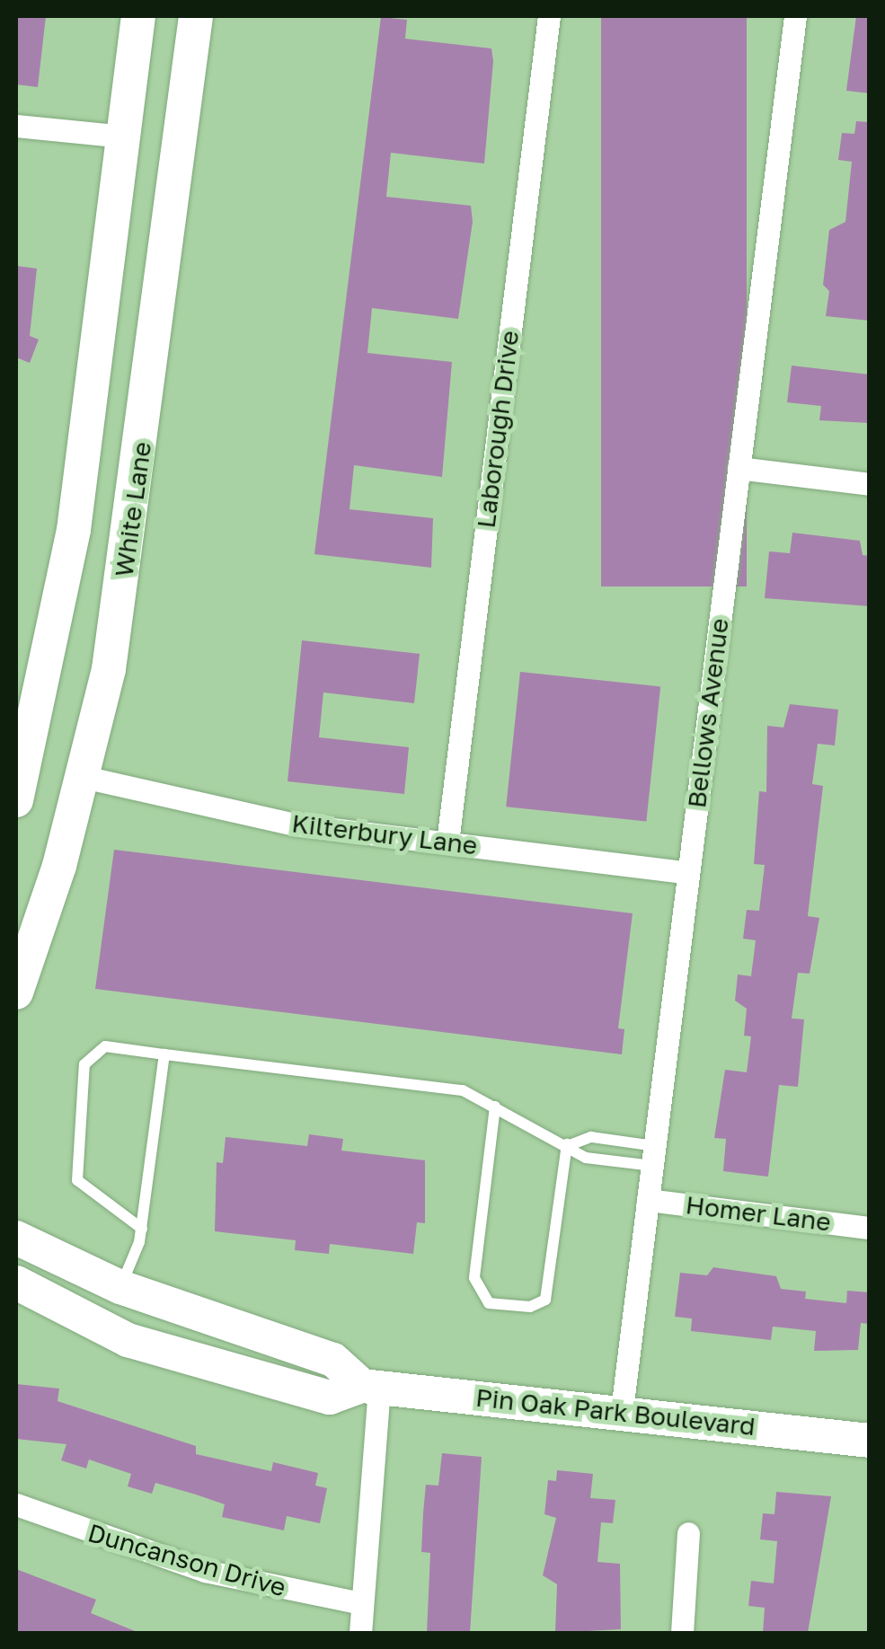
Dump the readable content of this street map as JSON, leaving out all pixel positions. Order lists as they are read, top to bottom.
{
  "streets": {
    "main road": ["White Lane", "Pin Oak Park Boulevard"],
    "street": [
      "Laborough Drive",
      "Bellows Avenue",
      "Kilterbury Lane",
      "Homer Lane",
      "Duncanson Drive"
    ]
  },
  "crossings": [
    ["Laborough Drive", "Kilterbury Lane"],
    ["White Lane", "Kilterbury Lane"],
    ["Bellows Avenue", "Kilterbury Lane"],
    ["Bellows Avenue", "Homer Lane"],
    ["Bellows Avenue", "Pin Oak Park Boulevard"]
  ]
}
